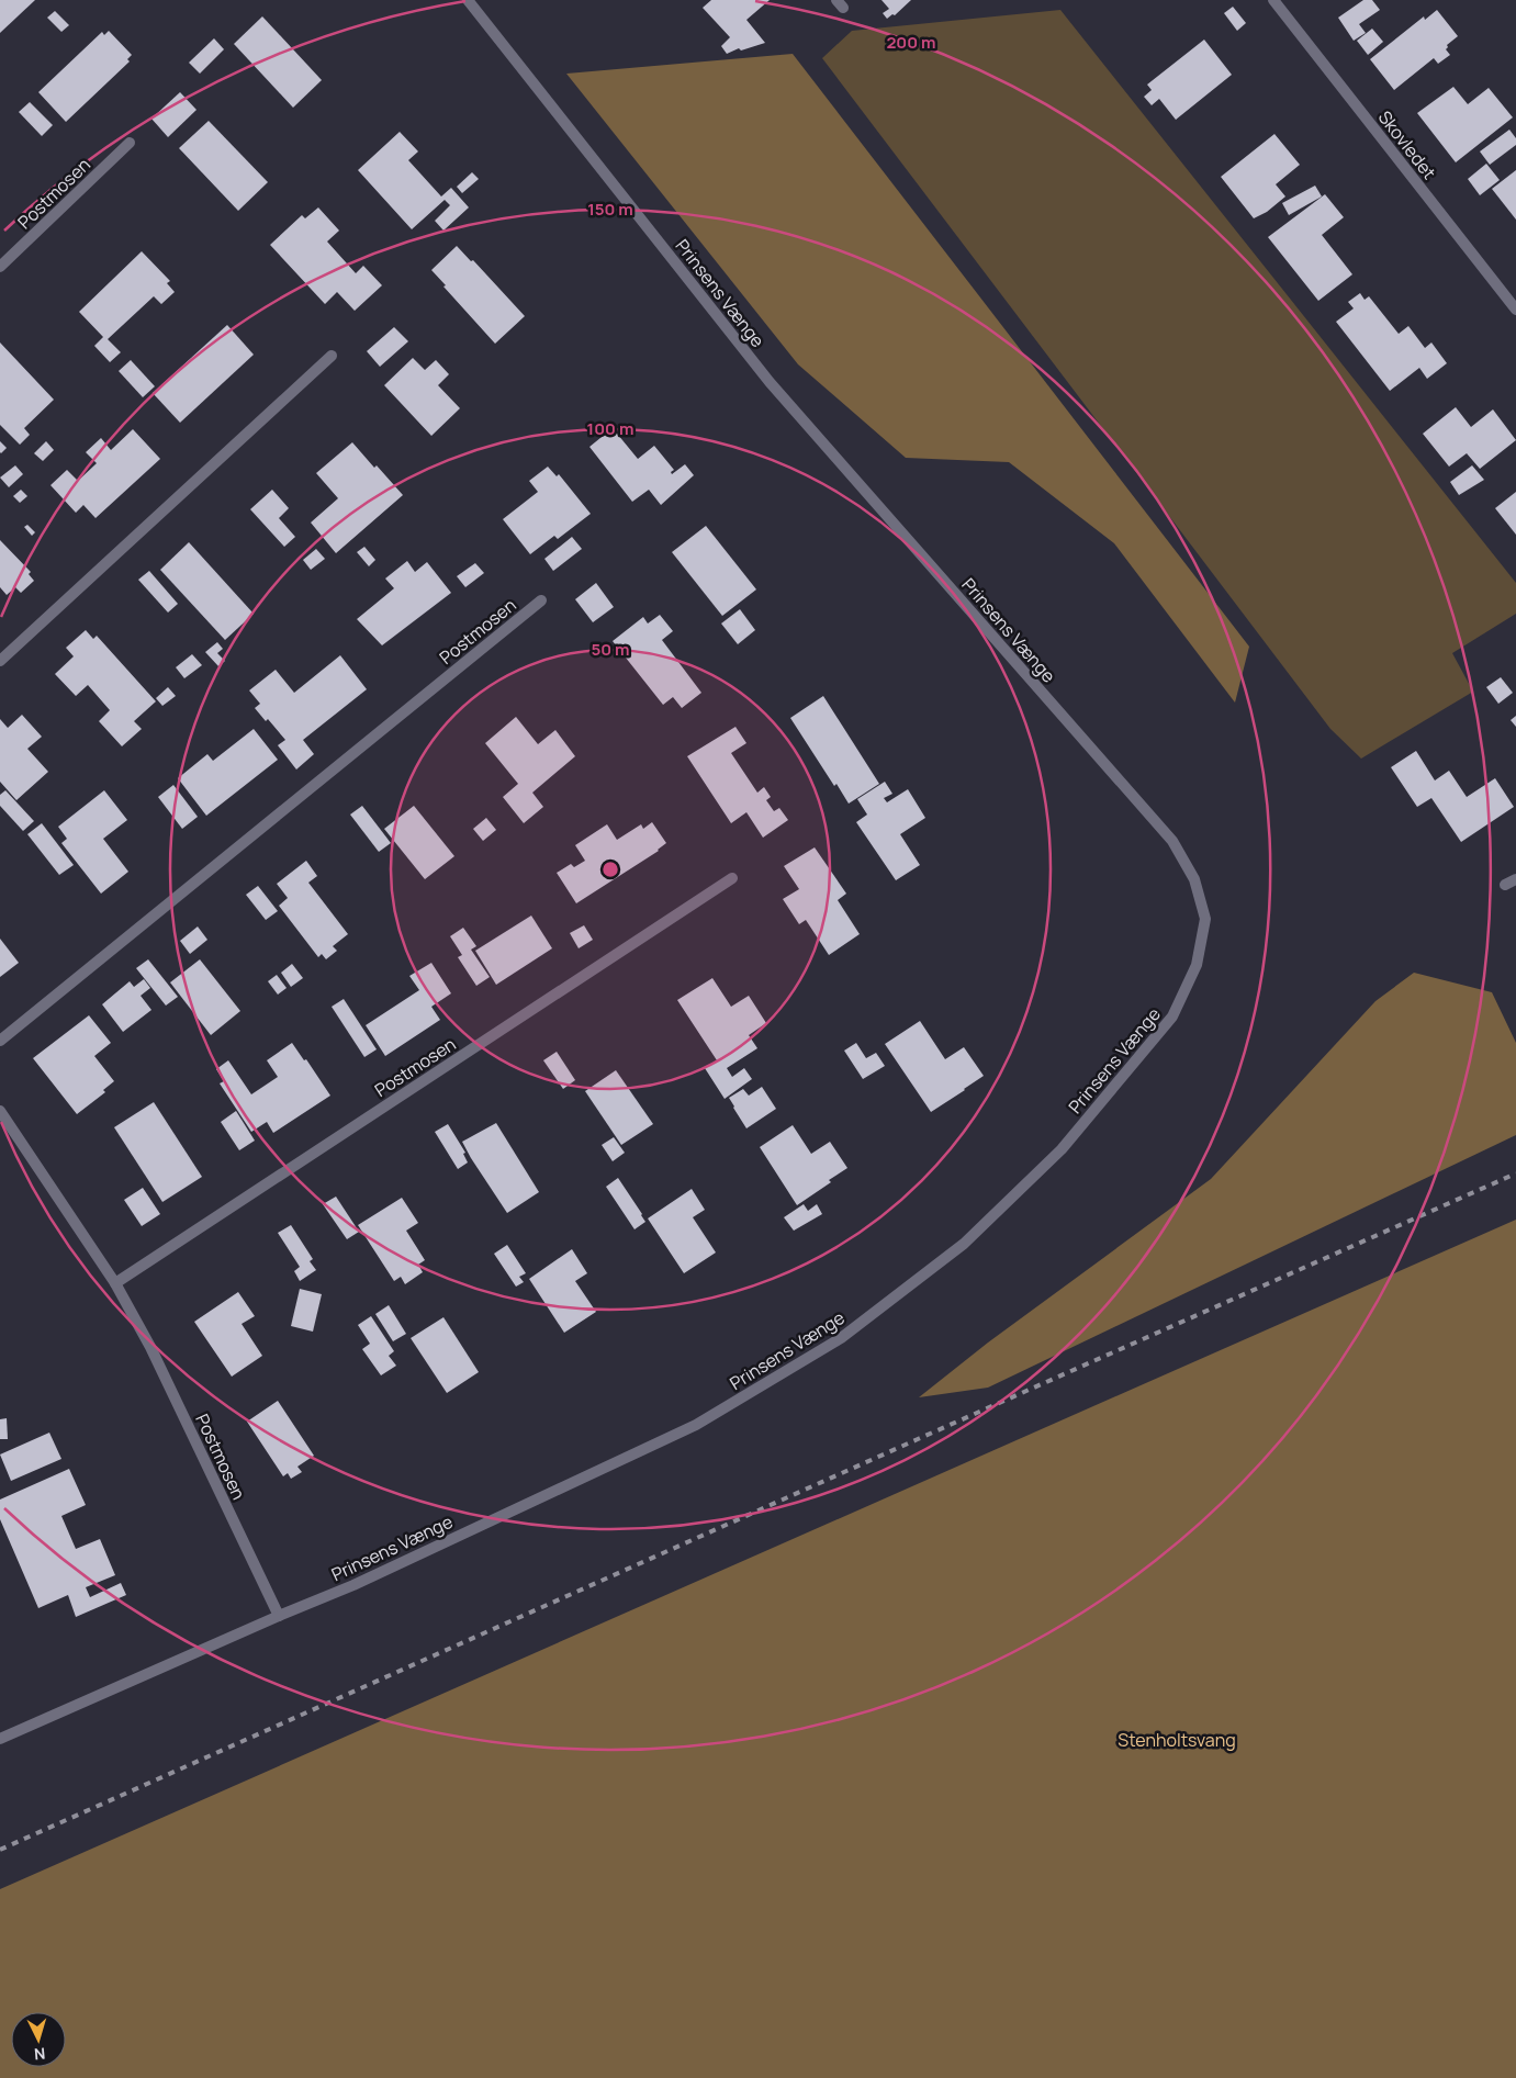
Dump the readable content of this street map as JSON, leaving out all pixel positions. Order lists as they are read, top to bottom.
{
  "streets": {
    "street": ["Skovledet", "Postmosen", "Prinsens Vænge"]
  },
  "crossings": [
    ["Postmosen", "Prinsens Vænge"]
  ],
  "parks": ["Stenholtsvang"],
  "north": "bottom",
  "rings": [
    "200 m",
    "150 m",
    "100 m",
    "50 m"
  ]
}
